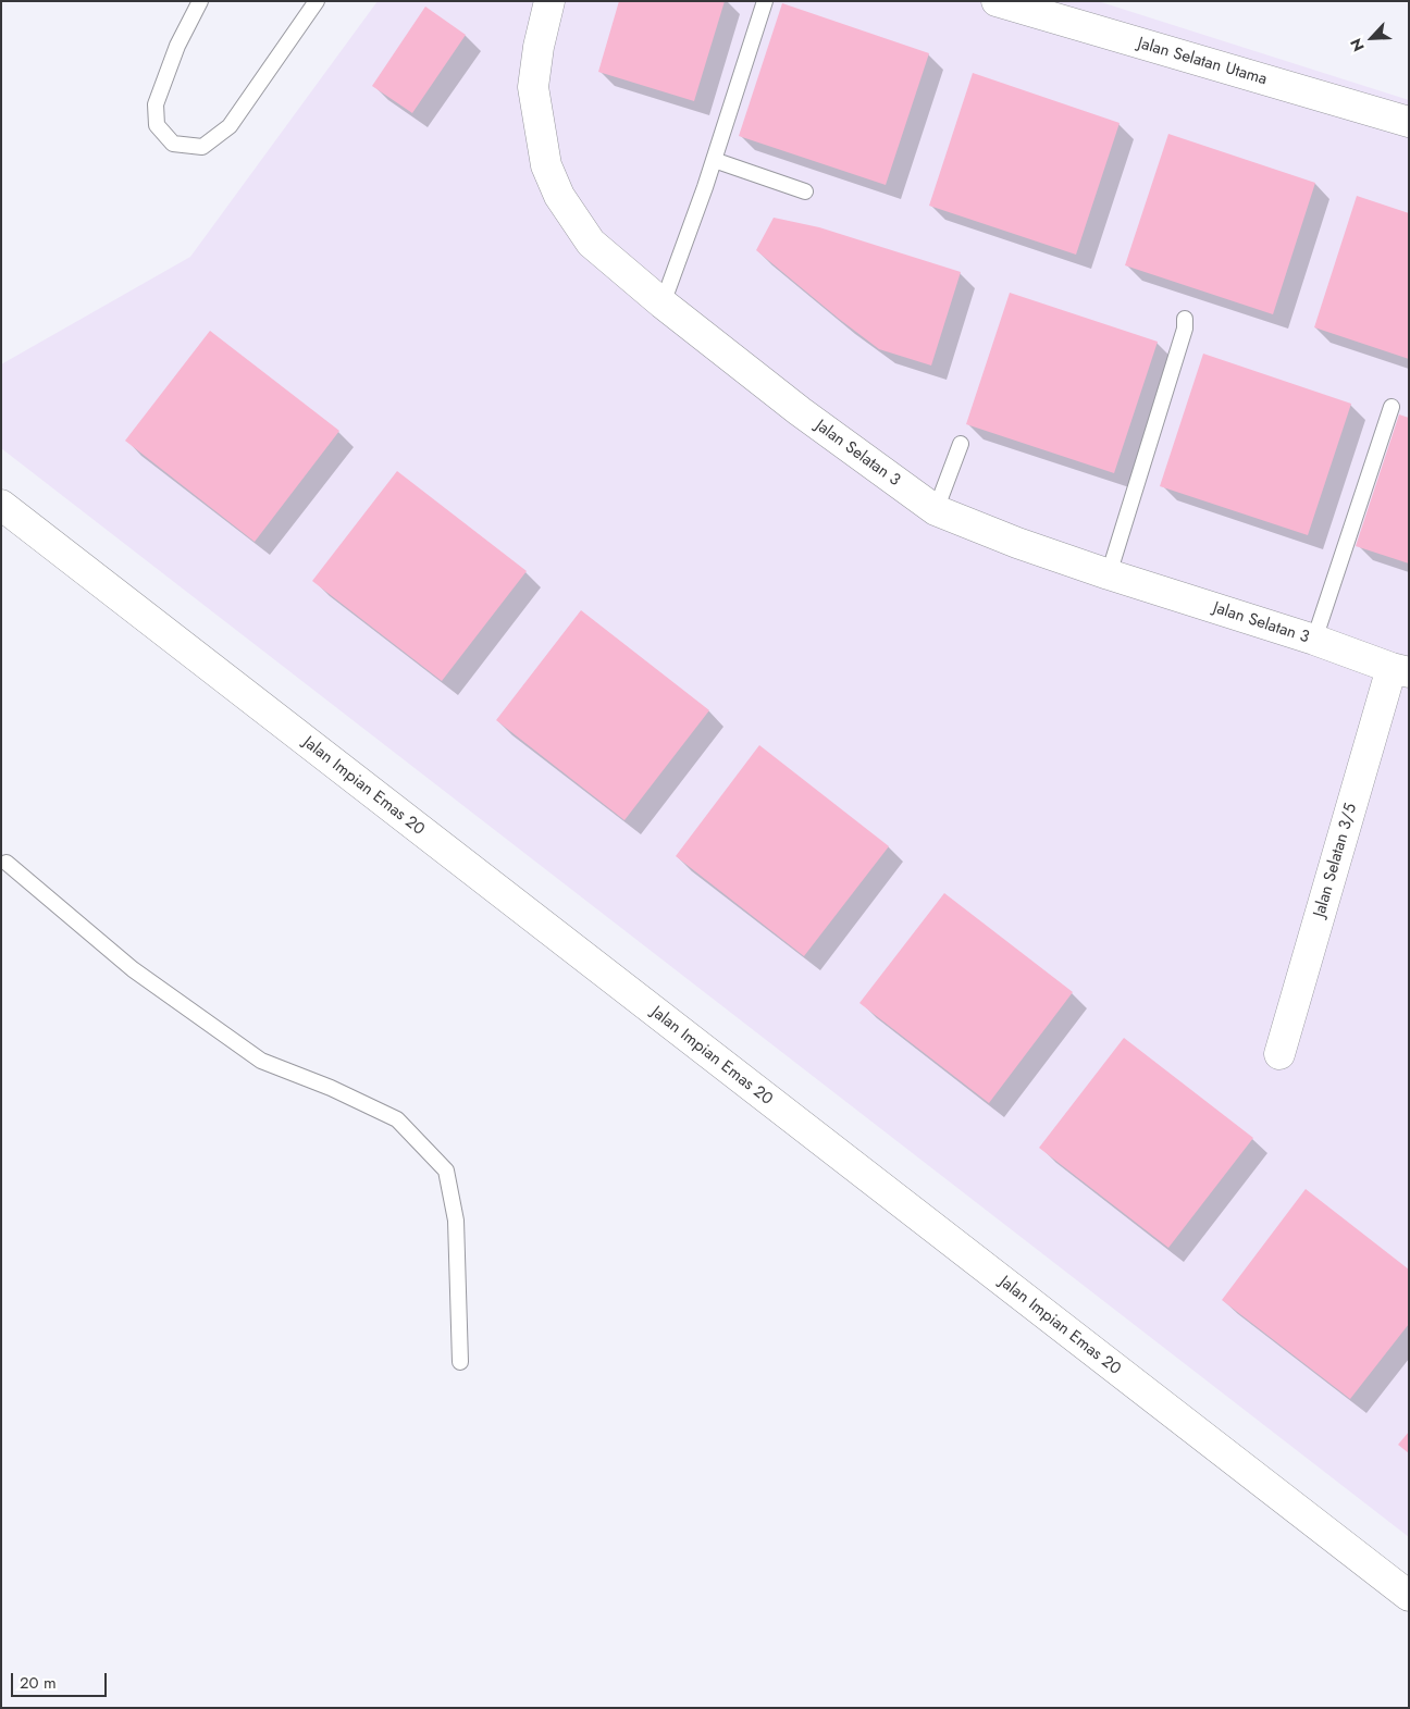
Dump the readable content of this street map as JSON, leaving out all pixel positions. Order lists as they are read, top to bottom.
{
  "streets": {
    "street": [
      "Jalan Selatan Utama",
      "Jalan Selatan 3",
      "Jalan Impian Emas 20",
      "Jalan Selatan 3/5"
    ]
  },
  "crossings": [
    ["Jalan Selatan 3", "Jalan Selatan 3/5"]
  ],
  "scale_bar": "20 m",
  "north": "bottom left"
}
